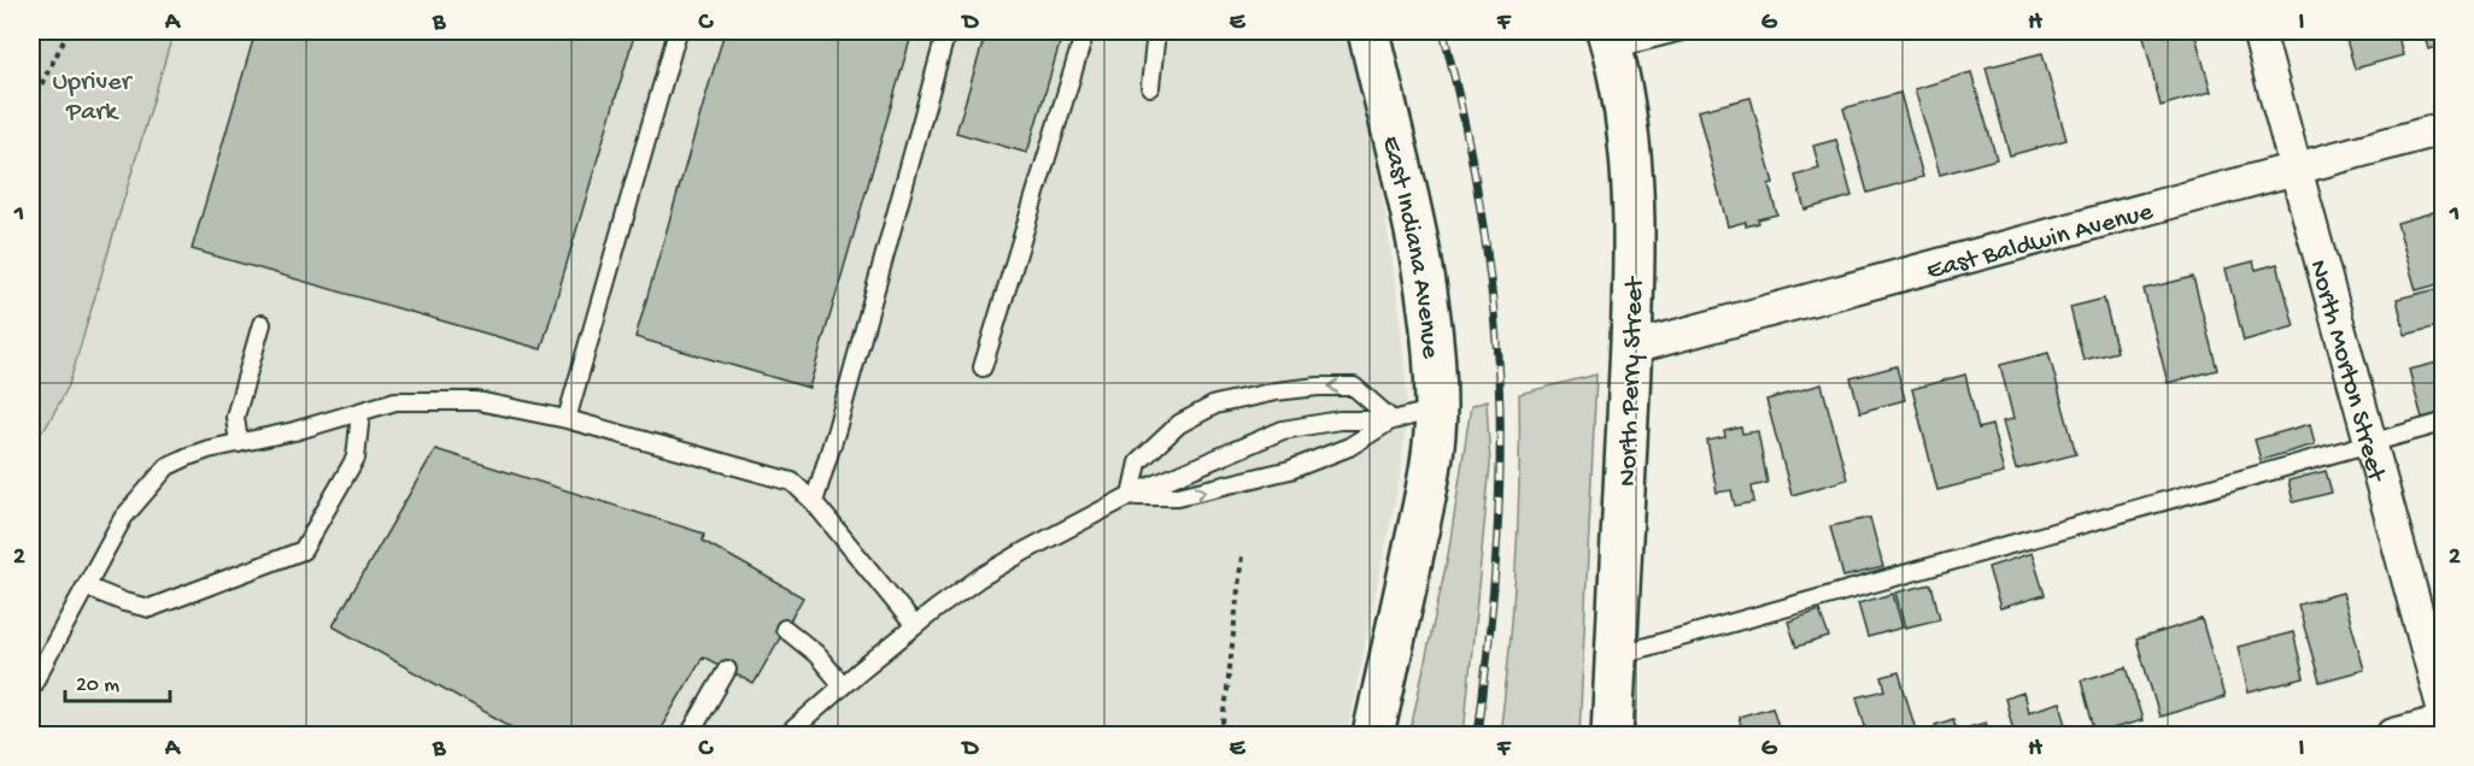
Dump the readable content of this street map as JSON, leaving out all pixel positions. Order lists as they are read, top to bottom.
{
  "streets": {
    "street": [
      "East Baldwin Avenue",
      "East Indiana Avenue",
      "North Morton Street",
      "North Perry Street"
    ]
  },
  "crossings": [
    ["East Baldwin Avenue", "North Morton Street"],
    ["East Baldwin Avenue", "North Perry Street"]
  ],
  "parks": ["Upriver Park"],
  "scale_bar": "20 m",
  "grid": {
    "columns": [
      "A",
      "B",
      "C",
      "D",
      "E",
      "F",
      "G",
      "H",
      "I"
    ],
    "rows": ["1", "2"]
  }
}
